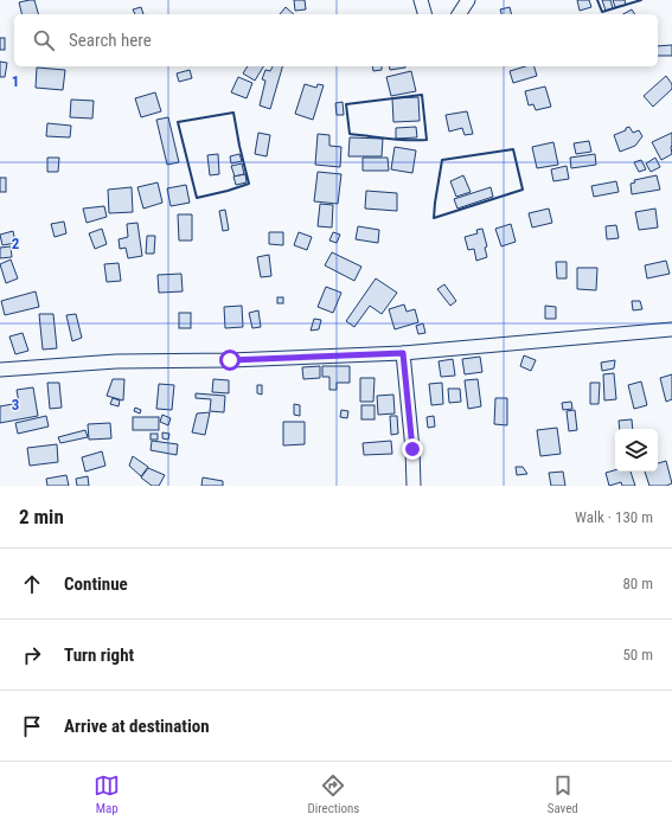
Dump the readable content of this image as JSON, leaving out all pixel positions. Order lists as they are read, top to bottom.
{
  "page": {
    "search": "Search here",
    "heading": ["2 min", "Walk · 130 m"],
    "list": [
      ["Continue", "80 m"],
      ["Turn right", "50 m"],
      "Arrive at destination"
    ],
    "nav": ["Map", "Directions", "Saved"]
  },
  "grid": {
    "rows": ["1", "2", "3"]
  }
}
